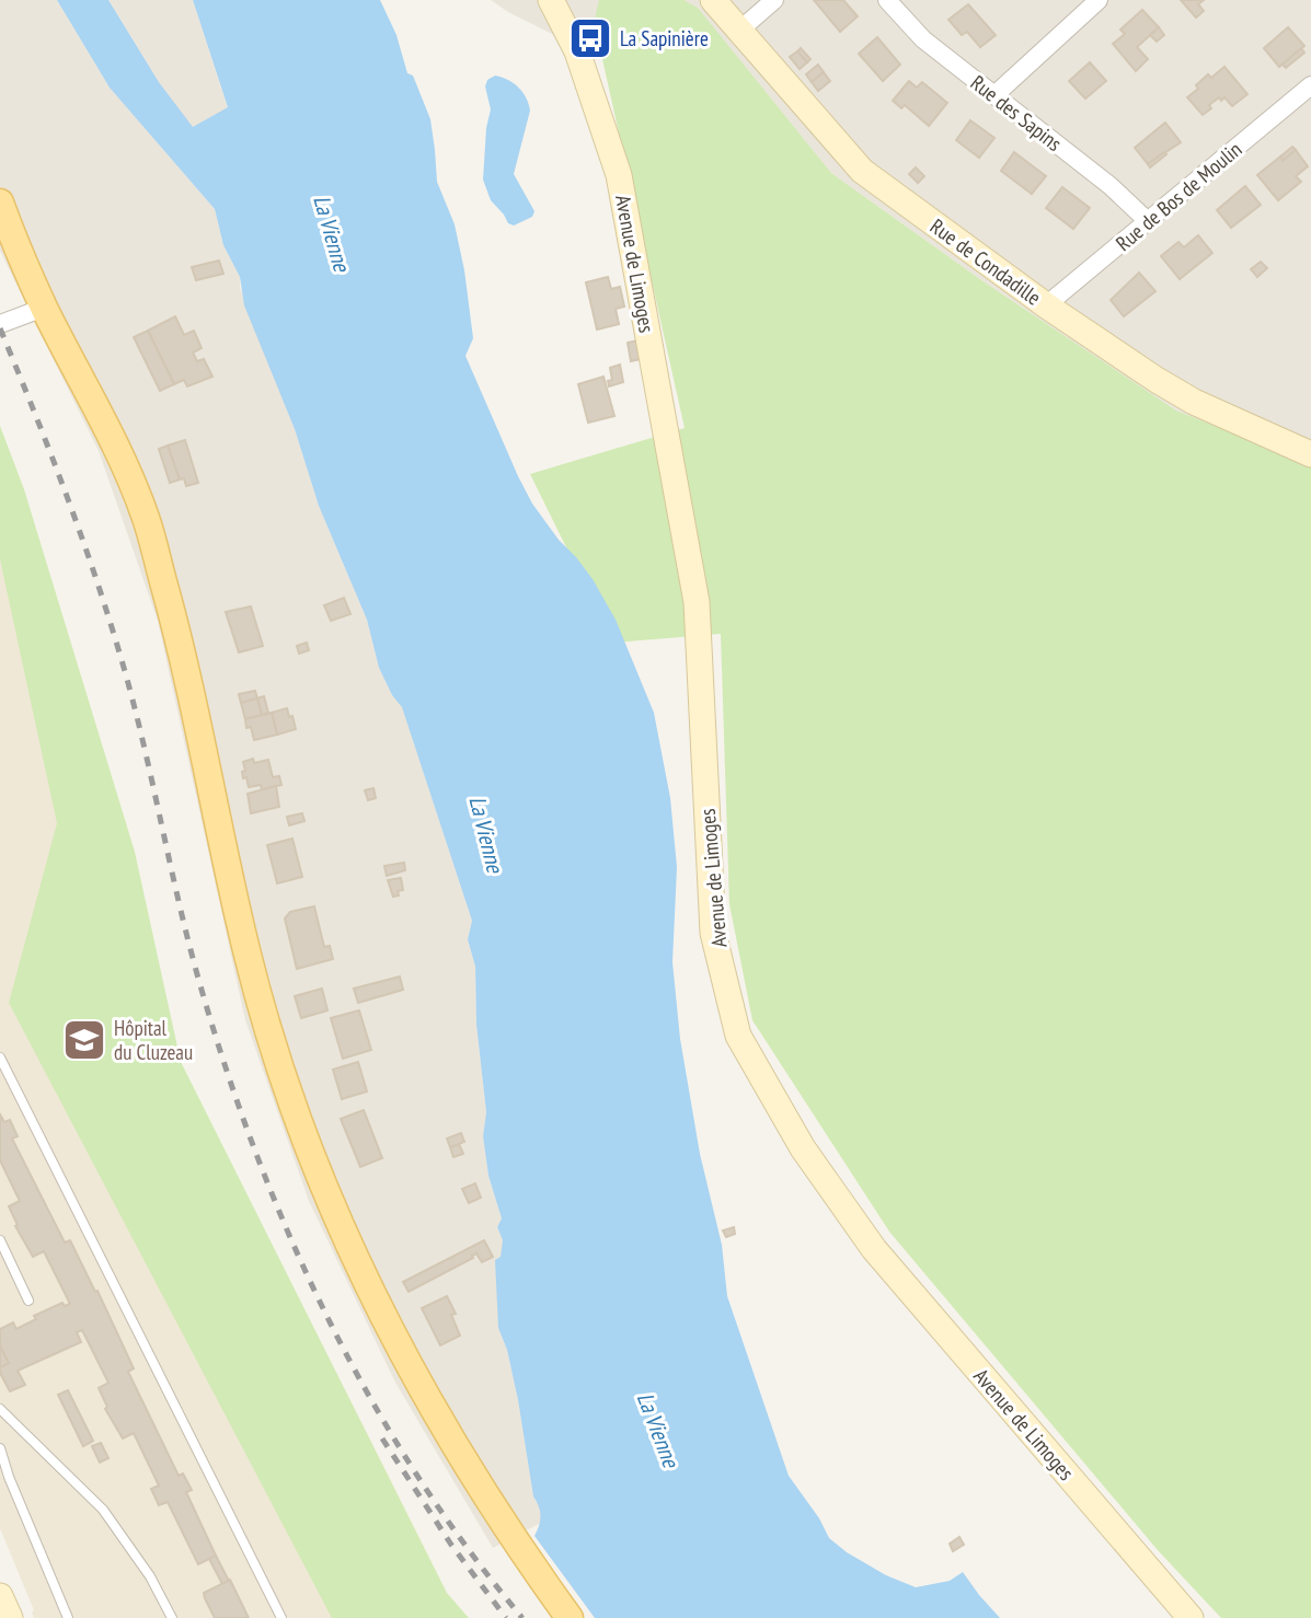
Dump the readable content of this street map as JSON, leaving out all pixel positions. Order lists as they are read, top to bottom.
{
  "streets": {
    "main road": ["Rue de Condadille", "Avenue de Limoges"],
    "street": ["Rue des Sapins", "Rue de Bos de Moulin"]
  },
  "crossings": [
    ["Rue des Sapins", "Rue de Bos de Moulin"],
    ["Rue de Bos de Moulin", "Rue de Condadille"]
  ],
  "water": ["La Vienne"],
  "places": {
    "bus stop": ["La Sapinière"],
    "school or university": ["Hôpital du Cluzeau"]
  }
}
